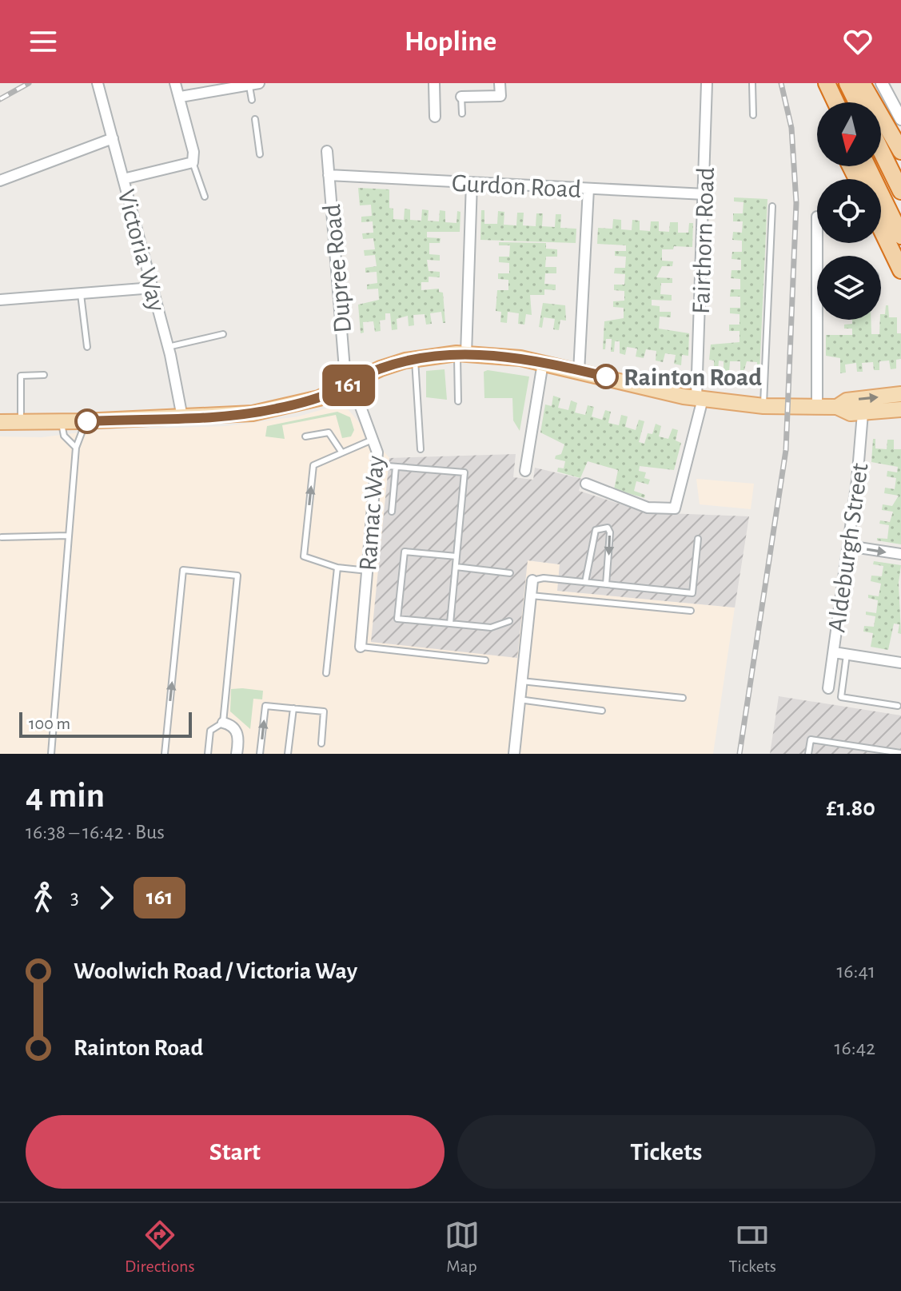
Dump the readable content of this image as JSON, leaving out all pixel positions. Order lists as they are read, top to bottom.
{
  "streets": {
    "street": [
      "Gurdon Road",
      "Fairthorn Road",
      "Victoria Way",
      "Dupree Road",
      "Ramac Way",
      "Aldeburgh Street"
    ]
  },
  "crossings": [
    ["Gurdon Road", "Fairthorn Road"],
    ["Gurdon Road", "Dupree Road"],
    ["Dupree Road", "Ramac Way"]
  ],
  "places": ["Rainton Road"],
  "lines": ["bus line 161"],
  "scale_bar": "100 m",
  "north": "bottom",
  "page": {
    "header": "Hopline",
    "on_map": "161",
    "scale": "100 m",
    "heading": ["4 min", "16:38 – 16:42 · Bus", "£1.80"],
    "legs": ["3", "161"],
    "list": [
      {
        "name": "Woolwich Road / Victoria Way",
        "value": "16:41"
      },
      {
        "name": "Rainton Road",
        "value": "16:42"
      }
    ],
    "buttons": ["Start", "Tickets"],
    "tabs": ["Directions", "Map", "Tickets"]
  }
}
